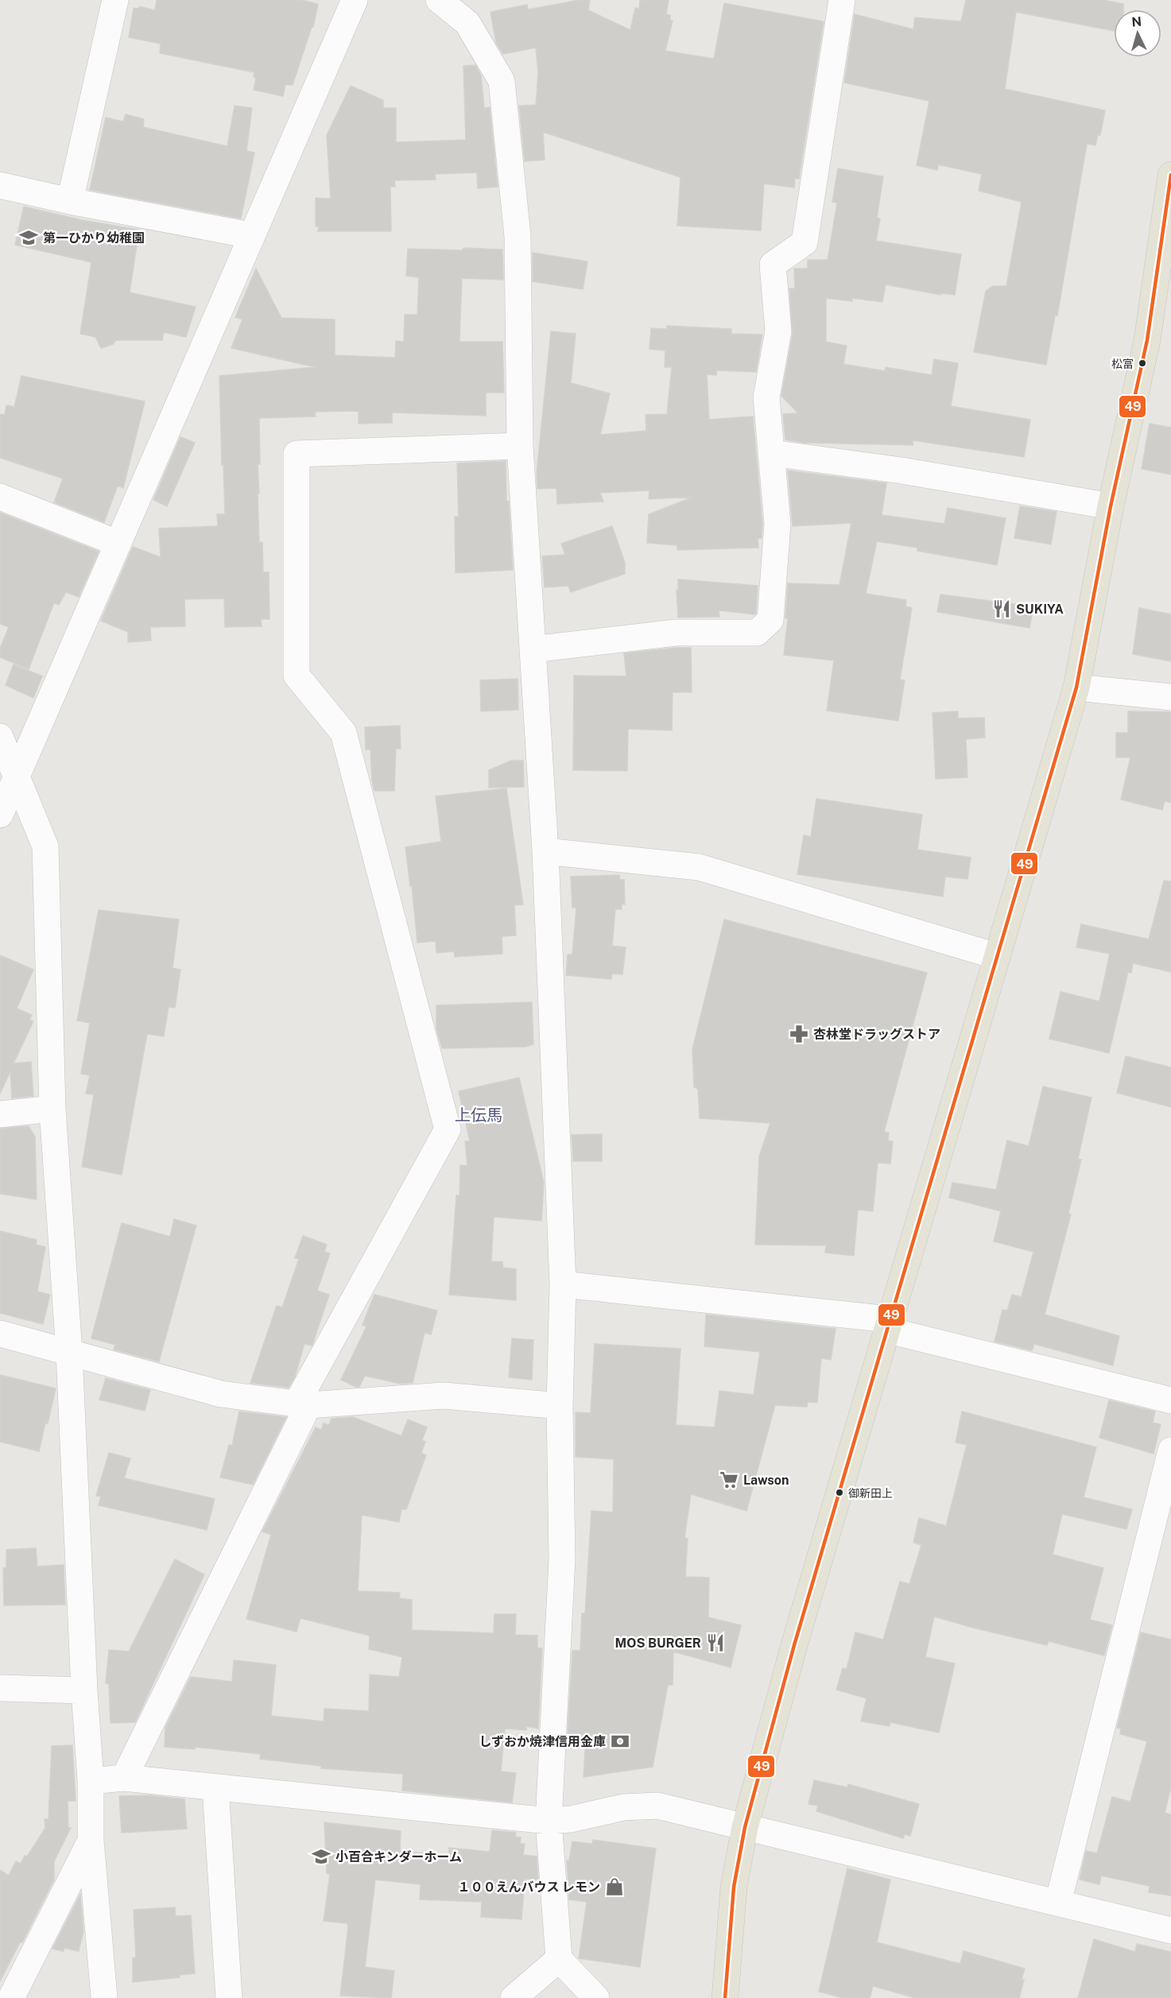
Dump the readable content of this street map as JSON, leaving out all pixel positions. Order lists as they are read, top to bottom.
{
  "districts": ["上伝馬"],
  "places": {
    "school or university": ["第一ひかり幼稚園", "小百合キンダーホーム"],
    "other": ["松富", "御新田上"],
    "restaurant": ["SUKIYA", "MOS BURGER"],
    "pharmacy": ["杏林堂ドラッグストア"],
    "supermarket": ["Lawson"],
    "bank": ["しずおか焼津信用金庫"],
    "shop": ["１００えんバウス レモン"]
  },
  "lines": ["transit line 49"],
  "north": "top"
}
